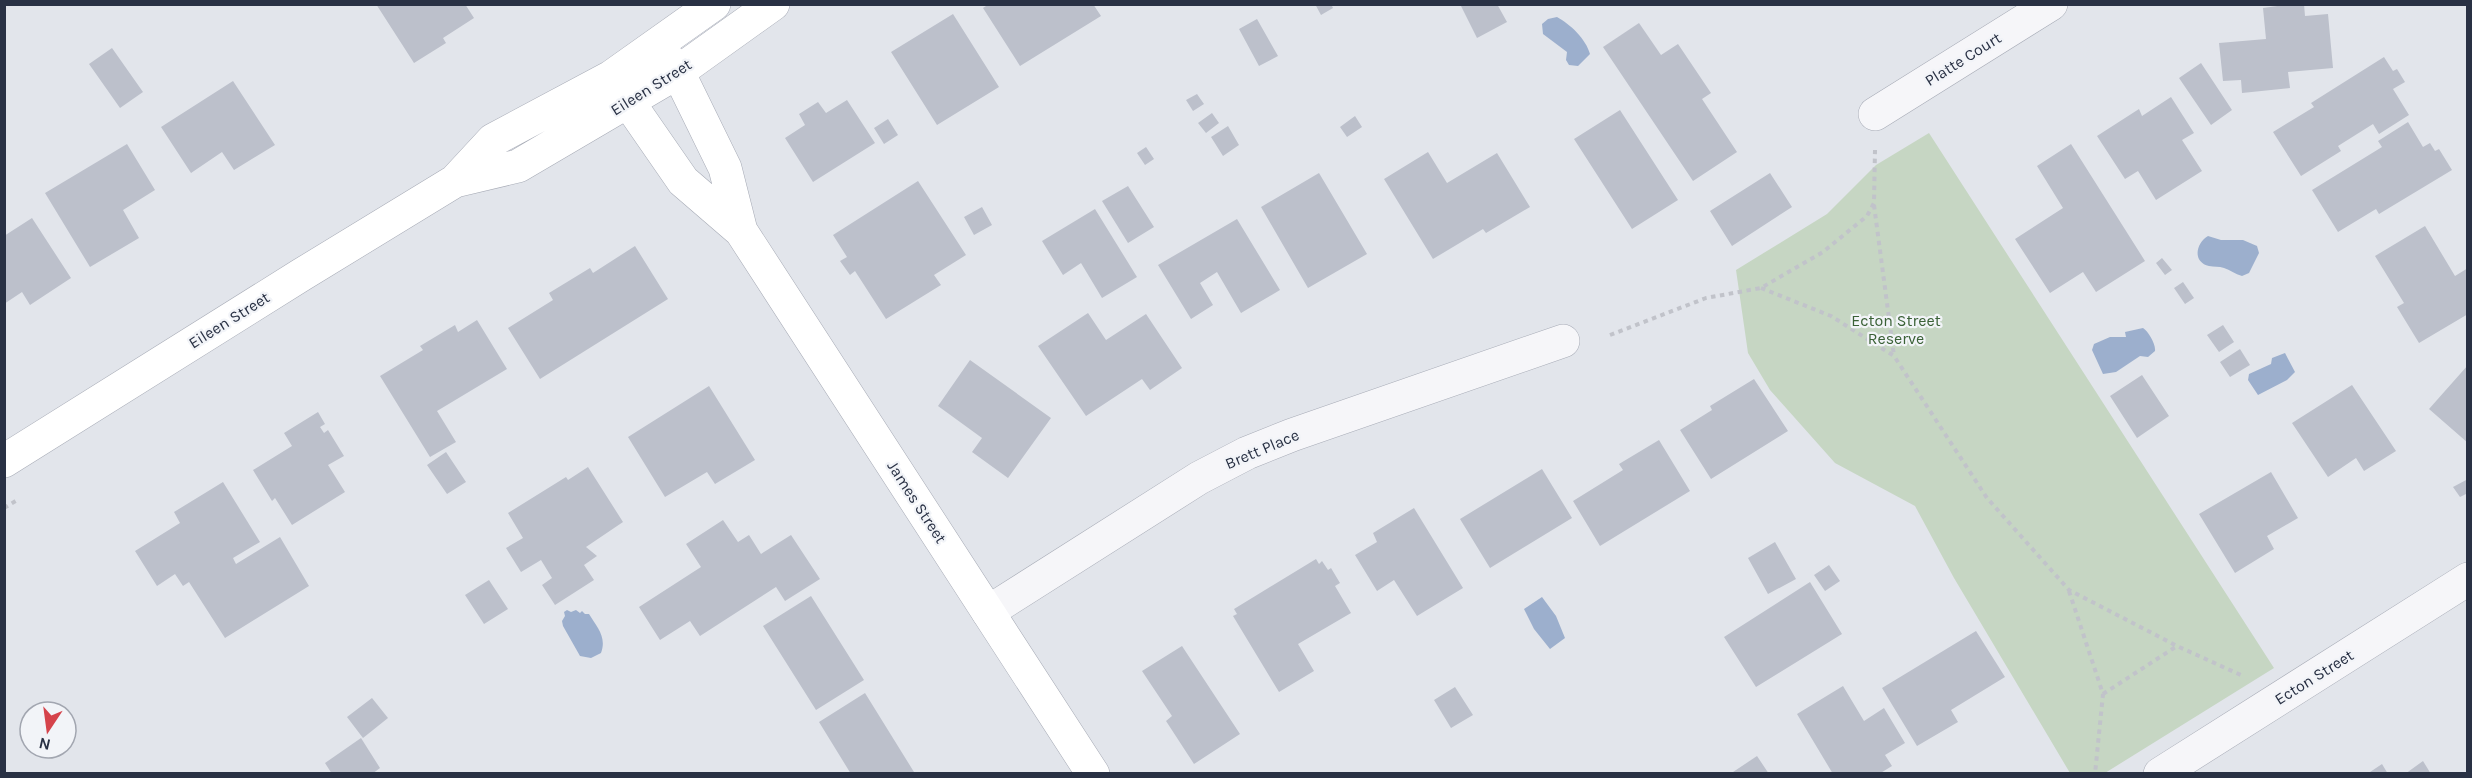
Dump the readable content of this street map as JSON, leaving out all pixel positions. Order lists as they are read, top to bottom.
{
  "streets": {
    "street": [
      "Platte Court",
      "Eileen Street",
      "Brett Place",
      "James Street",
      "Ecton Street"
    ]
  },
  "crossings": [
    ["Eileen Street", "James Street"],
    ["Brett Place", "James Street"]
  ],
  "parks": ["Ecton Street Reserve"],
  "north": "bottom"
}
